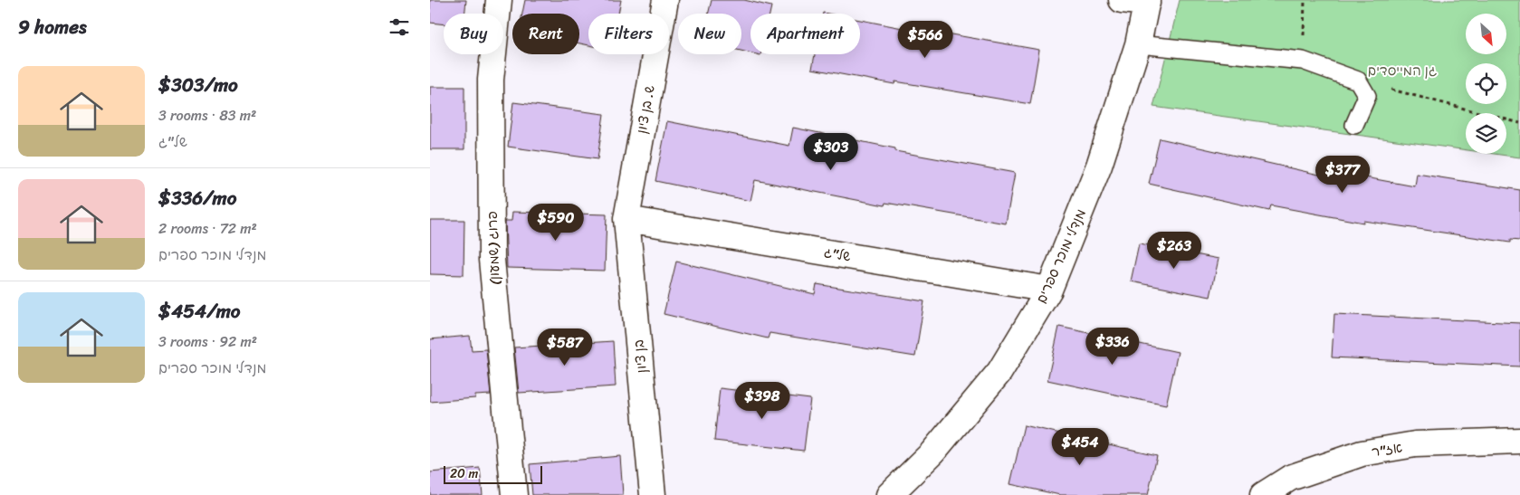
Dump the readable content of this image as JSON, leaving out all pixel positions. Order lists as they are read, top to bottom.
{
  "streets": {
    "street": [
      "ש. בן ציון",
      "פרוג (שמעון)",
      "של\"ג",
      "מנדלי מוכר ספרים",
      "בן ציון",
      "אז\"ר"
    ]
  },
  "crossings": [
    ["ש. בן ציון", "של\"ג"],
    ["ש. בן ציון", "בן ציון"],
    ["של\"ג", "מנדלי מוכר ספרים"],
    ["של\"ג", "בן ציון"]
  ],
  "parks": ["גן המייסדים"],
  "scale_bar": "20 m",
  "north": "bottom right",
  "page": {
    "heading": "9 homes",
    "chip": [
      "Buy",
      "Rent",
      "Filters",
      "New",
      "Apartment"
    ],
    "price": [
      "$566",
      "$303",
      "$377",
      "$590",
      "$263",
      "$336",
      "$587",
      "$398",
      "$454"
    ],
    "list": [
      {
        "name": "$303/mo",
        "note": "3 rooms · 83 m² · של\"ג"
      },
      {
        "name": "$336/mo",
        "note": "2 rooms · 72 m² · מנדלי מוכר ספרים"
      },
      {
        "name": "$454/mo",
        "note": "3 rooms · 92 m² · מנדלי מוכר ספרים"
      }
    ],
    "scale": "20 m"
  }
}
